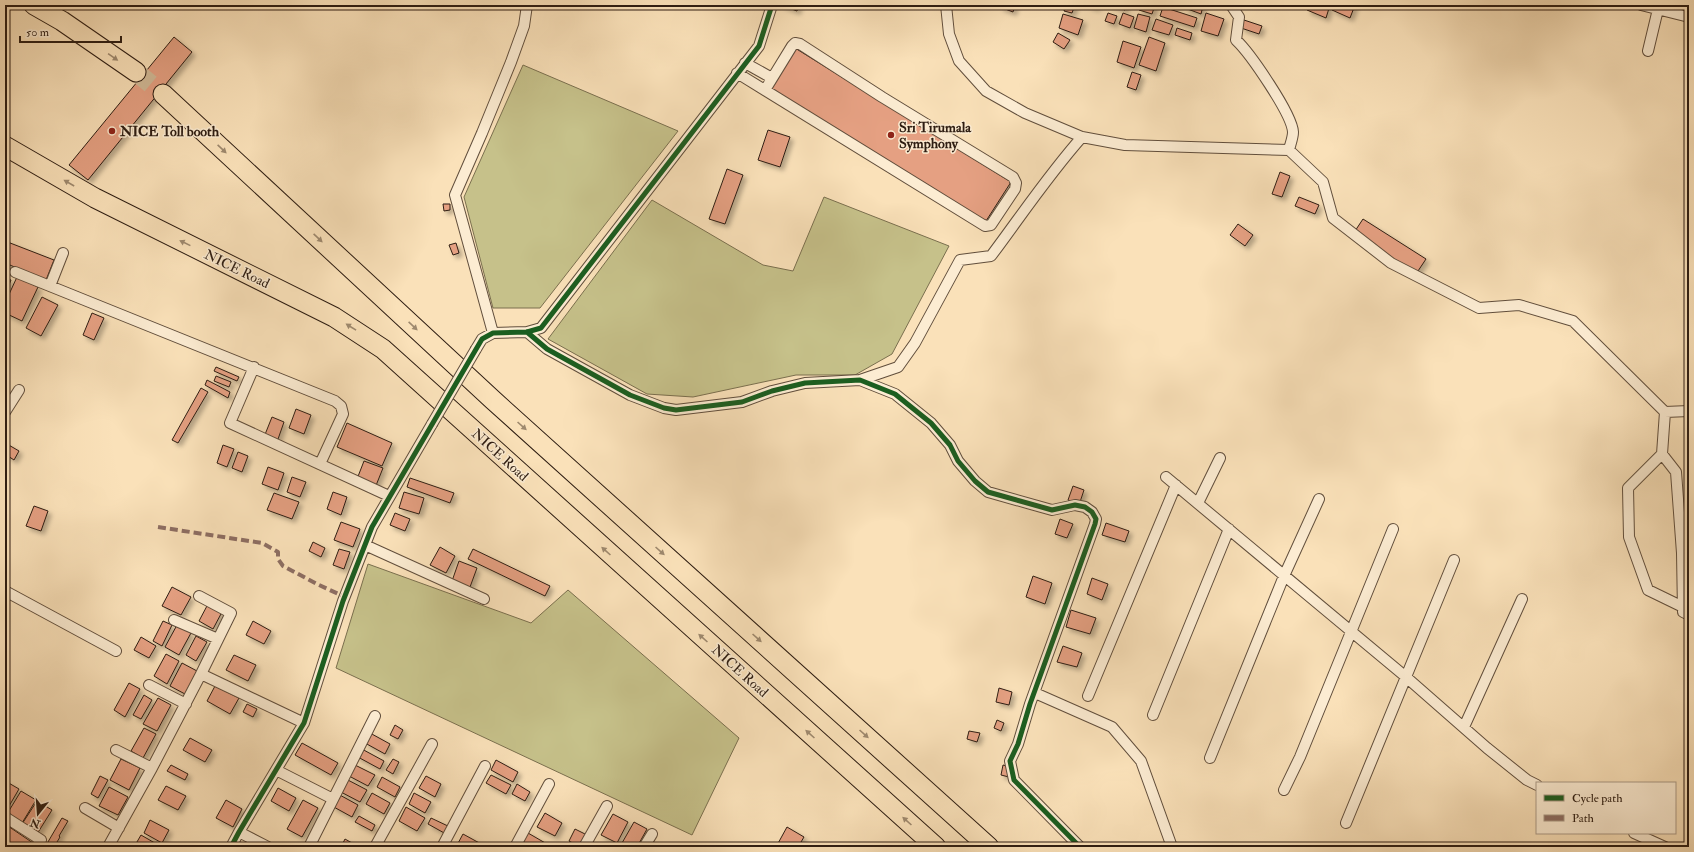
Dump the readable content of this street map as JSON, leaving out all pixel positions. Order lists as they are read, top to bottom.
{
  "streets": {
    "highway": ["NICE Road"]
  },
  "places": ["NICE Toll booth", "Sri Tirumala Symphony"],
  "legend": ["Cycle path", "Path"],
  "scale_bar": "50 m",
  "north": "bottom"
}
